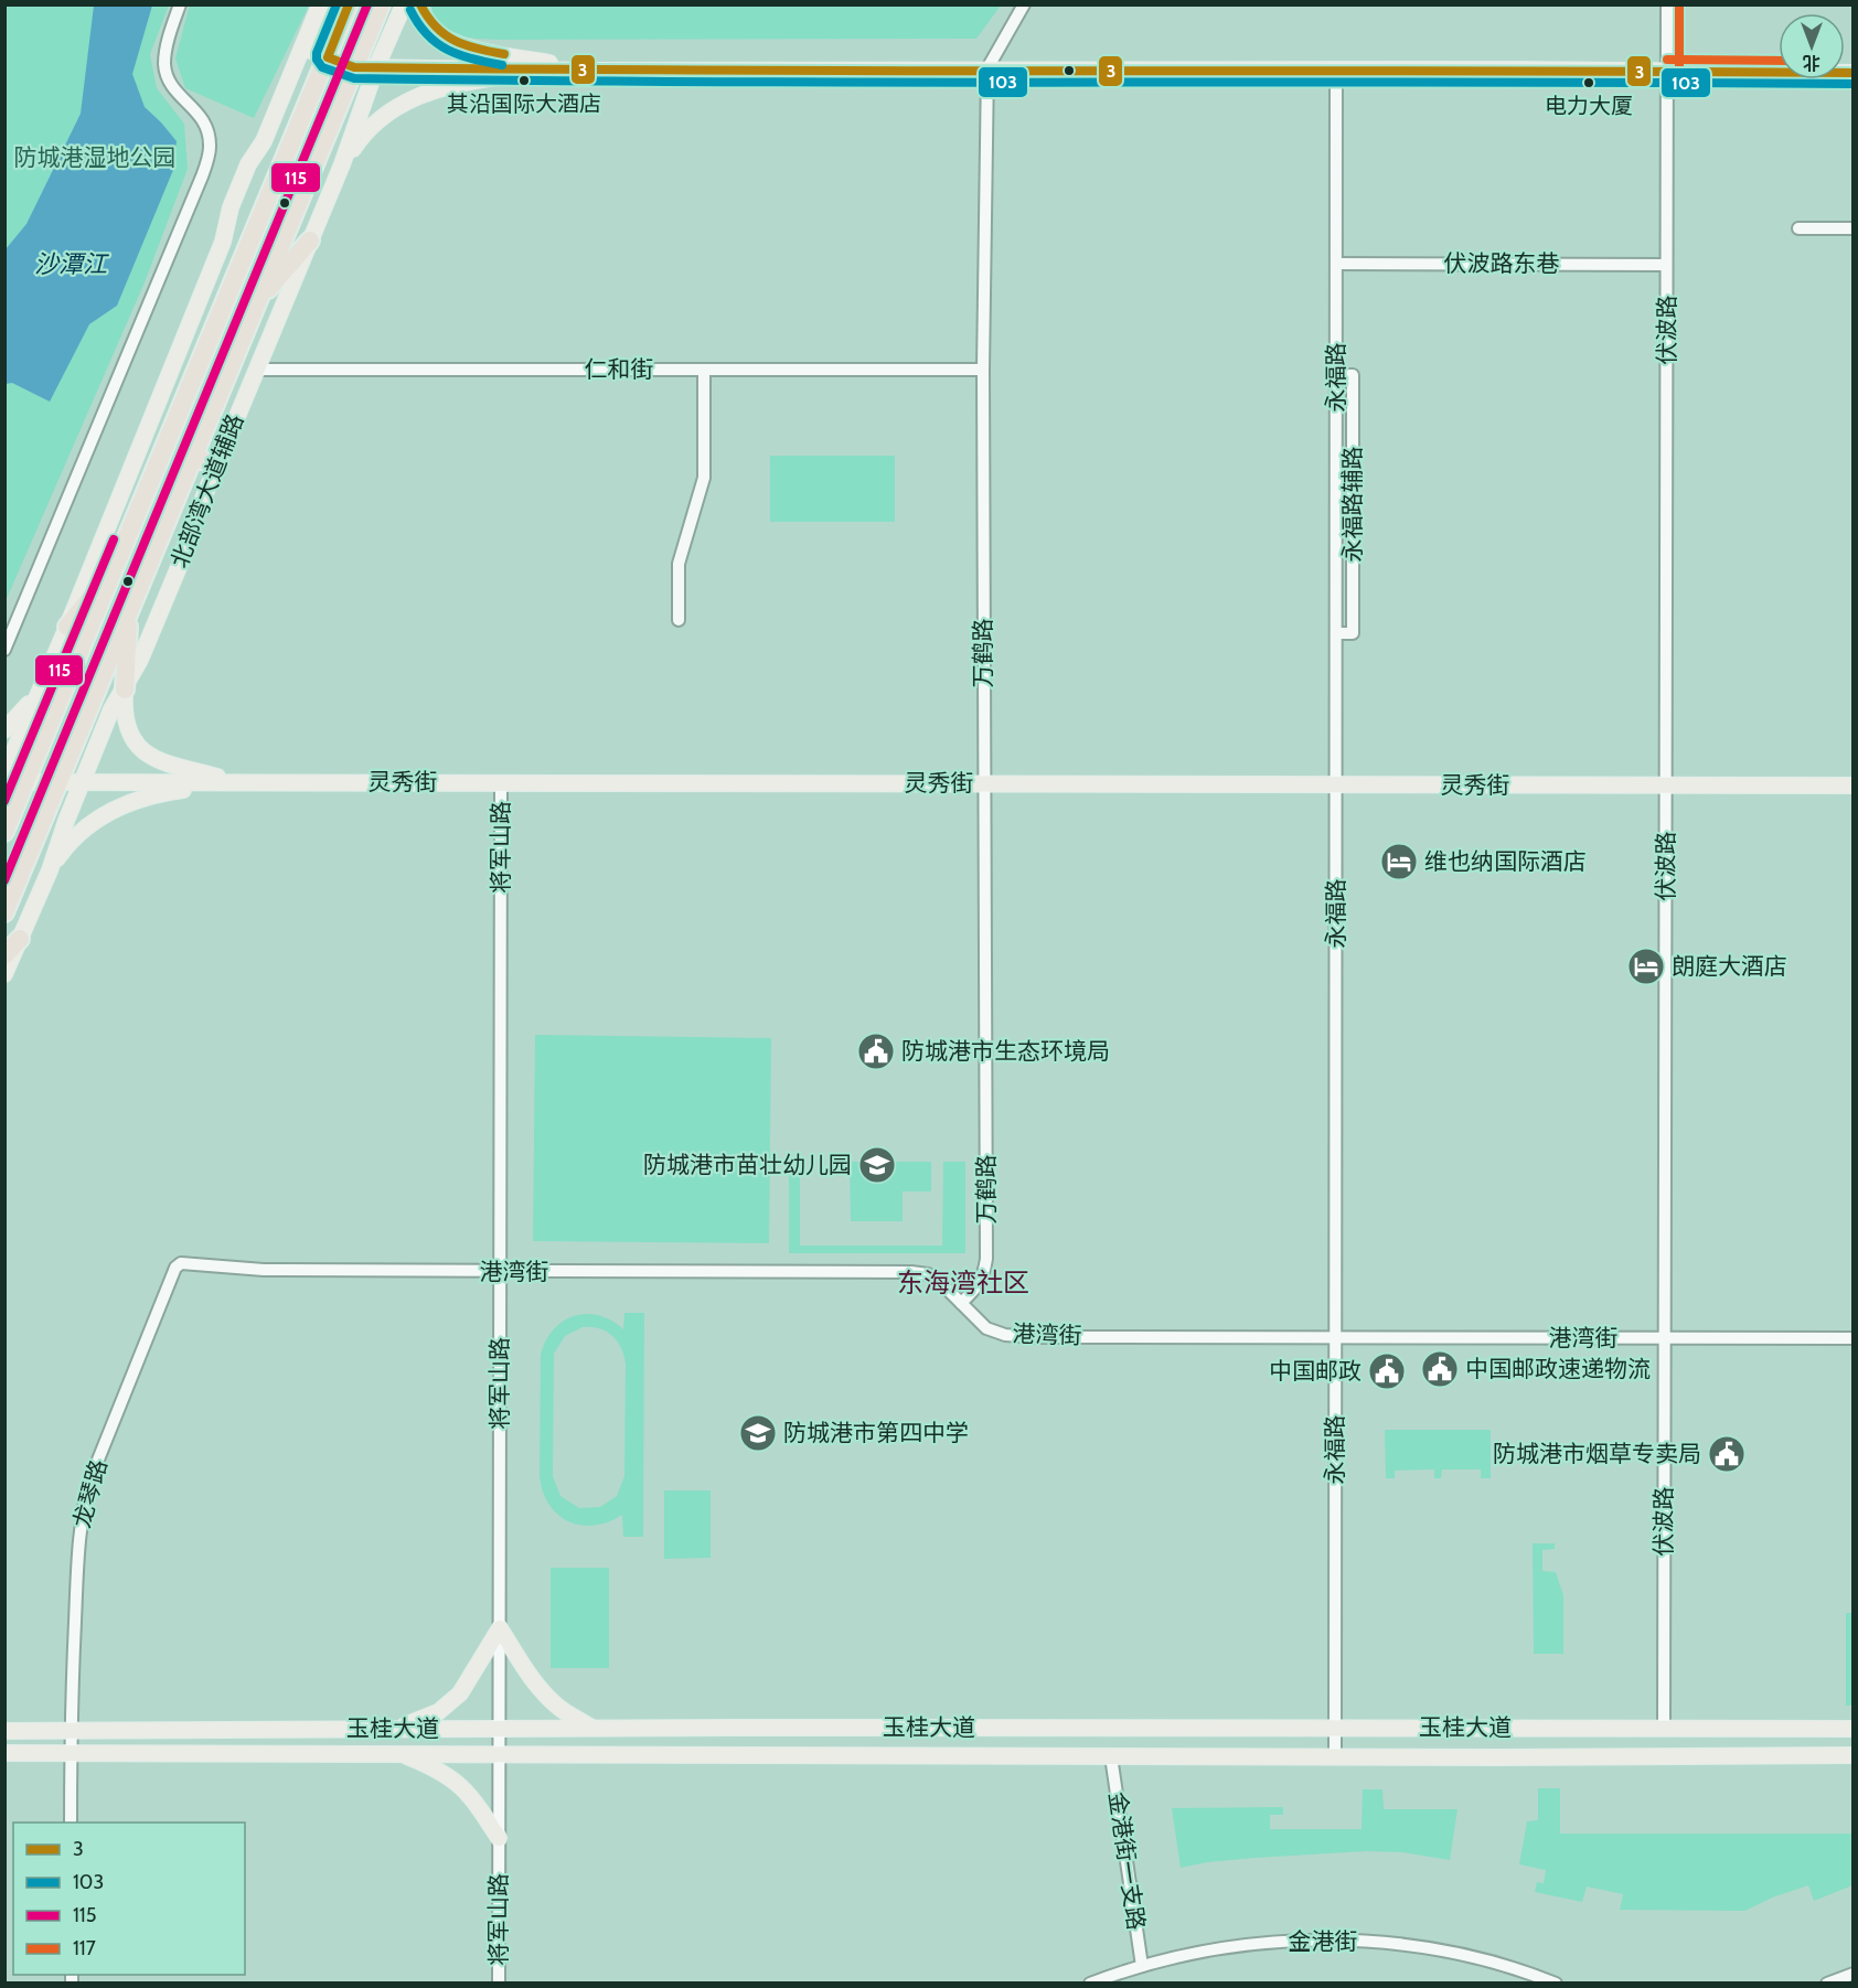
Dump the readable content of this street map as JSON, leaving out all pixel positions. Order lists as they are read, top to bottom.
{
  "streets": {
    "main road": ["北部湾大道辅路", "灵秀街", "玉桂大道"],
    "street": [
      "伏波路东巷",
      "伏波路",
      "仁和街",
      "永福路",
      "永福路辅路",
      "万鹤路",
      "将军山路",
      "港湾街",
      "龙琴路",
      "金港街一支路",
      "金港街"
    ]
  },
  "crossings": [
    ["伏波路东巷", "伏波路"],
    ["伏波路东巷", "永福路"],
    ["伏波路", "灵秀街"],
    ["伏波路", "港湾街"],
    ["伏波路", "玉桂大道"],
    ["仁和街", "北部湾大道辅路"],
    ["仁和街", "万鹤路"],
    ["永福路", "永福路辅路"],
    ["永福路", "灵秀街"],
    ["永福路", "港湾街"],
    ["永福路", "玉桂大道"],
    ["北部湾大道辅路", "灵秀街"],
    ["万鹤路", "灵秀街"],
    ["万鹤路", "港湾街"],
    ["灵秀街", "将军山路"],
    ["将军山路", "港湾街"],
    ["将军山路", "玉桂大道"],
    ["港湾街", "龙琴路"],
    ["龙琴路", "玉桂大道"],
    ["玉桂大道", "金港街一支路"],
    ["金港街一支路", "金港街"]
  ],
  "districts": ["东海湾社区"],
  "water": ["沙潭江"],
  "parks": ["防城港湿地公园"],
  "places": {
    "other": ["其沿国际大酒店", "电力大厦"],
    "hotel": ["维也纳国际酒店", "朗庭大酒店"],
    "public building": [
      "防城港市生态环境局",
      "中国邮政速递物流",
      "中国邮政",
      "防城港市烟草专卖局"
    ],
    "school or university": ["防城港市苗壮幼儿园", "防城港市第四中学"]
  },
  "lines": [
    "transit line 3",
    "transit line 103",
    "transit line 115",
    "transit line 117"
  ],
  "legend": [
    "3",
    "103",
    "115",
    "117"
  ],
  "north": "bottom"
}
